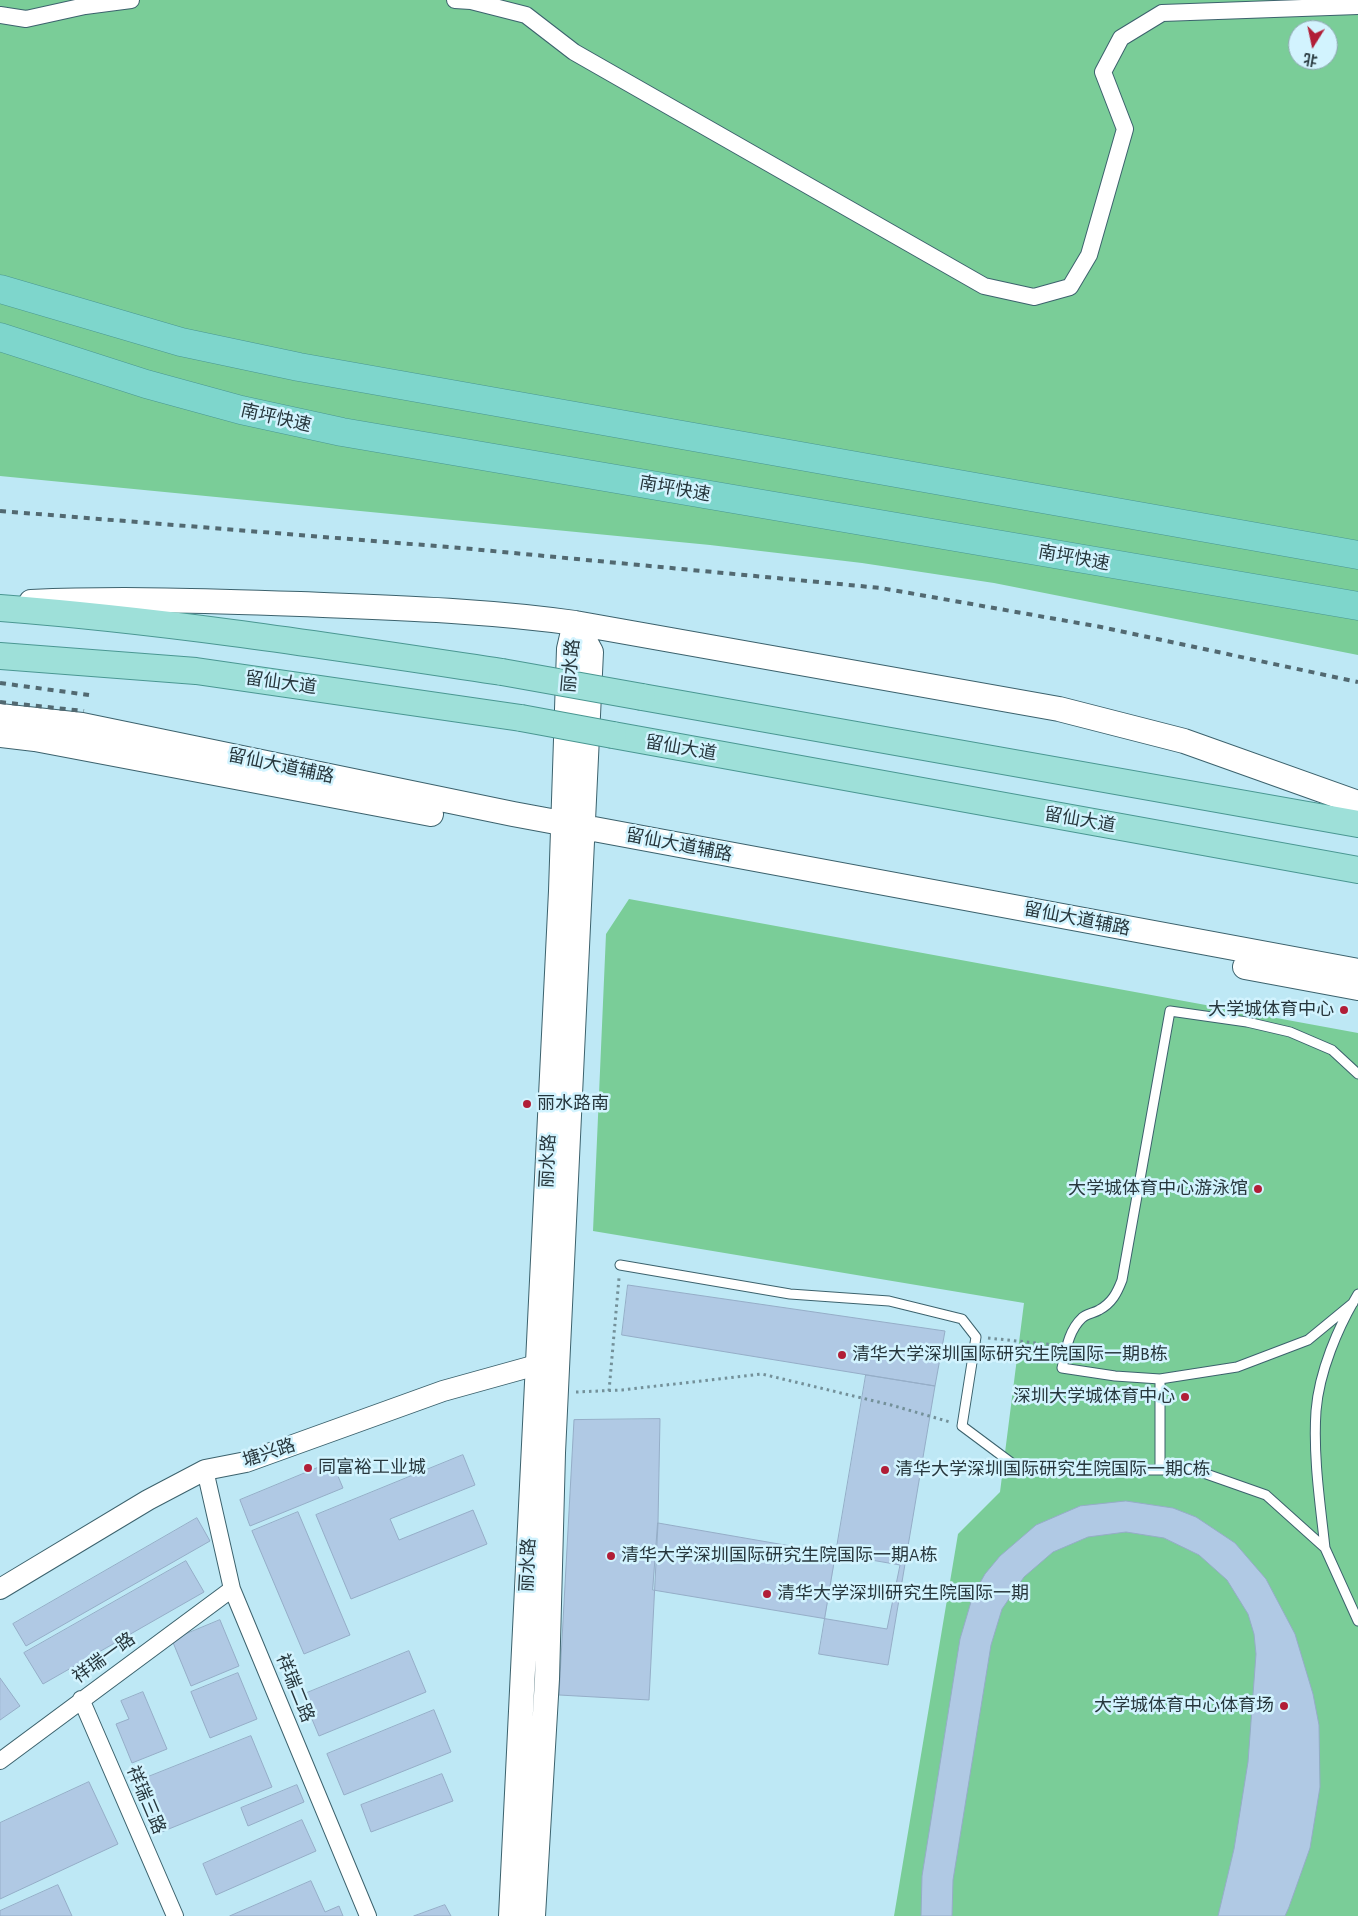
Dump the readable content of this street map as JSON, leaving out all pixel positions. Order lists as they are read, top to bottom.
{
  "streets": {
    "highway": ["南坪快速"],
    "main road": ["丽水路", "留仙大道", "留仙大道辅路"],
    "street": [
      "塘兴路",
      "祥瑞一路",
      "祥瑞二路",
      "祥瑞三路"
    ]
  },
  "crossings": [
    ["丽水路", "留仙大道辅路"],
    ["丽水路", "塘兴路"],
    ["塘兴路", "祥瑞二路"],
    ["祥瑞一路", "祥瑞二路"],
    ["祥瑞一路", "祥瑞三路"]
  ],
  "places": [
    "大学城体育中心",
    "丽水路南",
    "大学城体育中心游泳馆",
    "清华大学深圳国际研究生院国际一期B栋",
    "深圳大学城体育中心",
    "同富裕工业城",
    "清华大学深圳国际研究生院国际一期C栋",
    "清华大学深圳国际研究生院国际一期A栋",
    "清华大学深圳研究生院国际一期",
    "大学城体育中心体育场"
  ],
  "north": "bottom"
}
